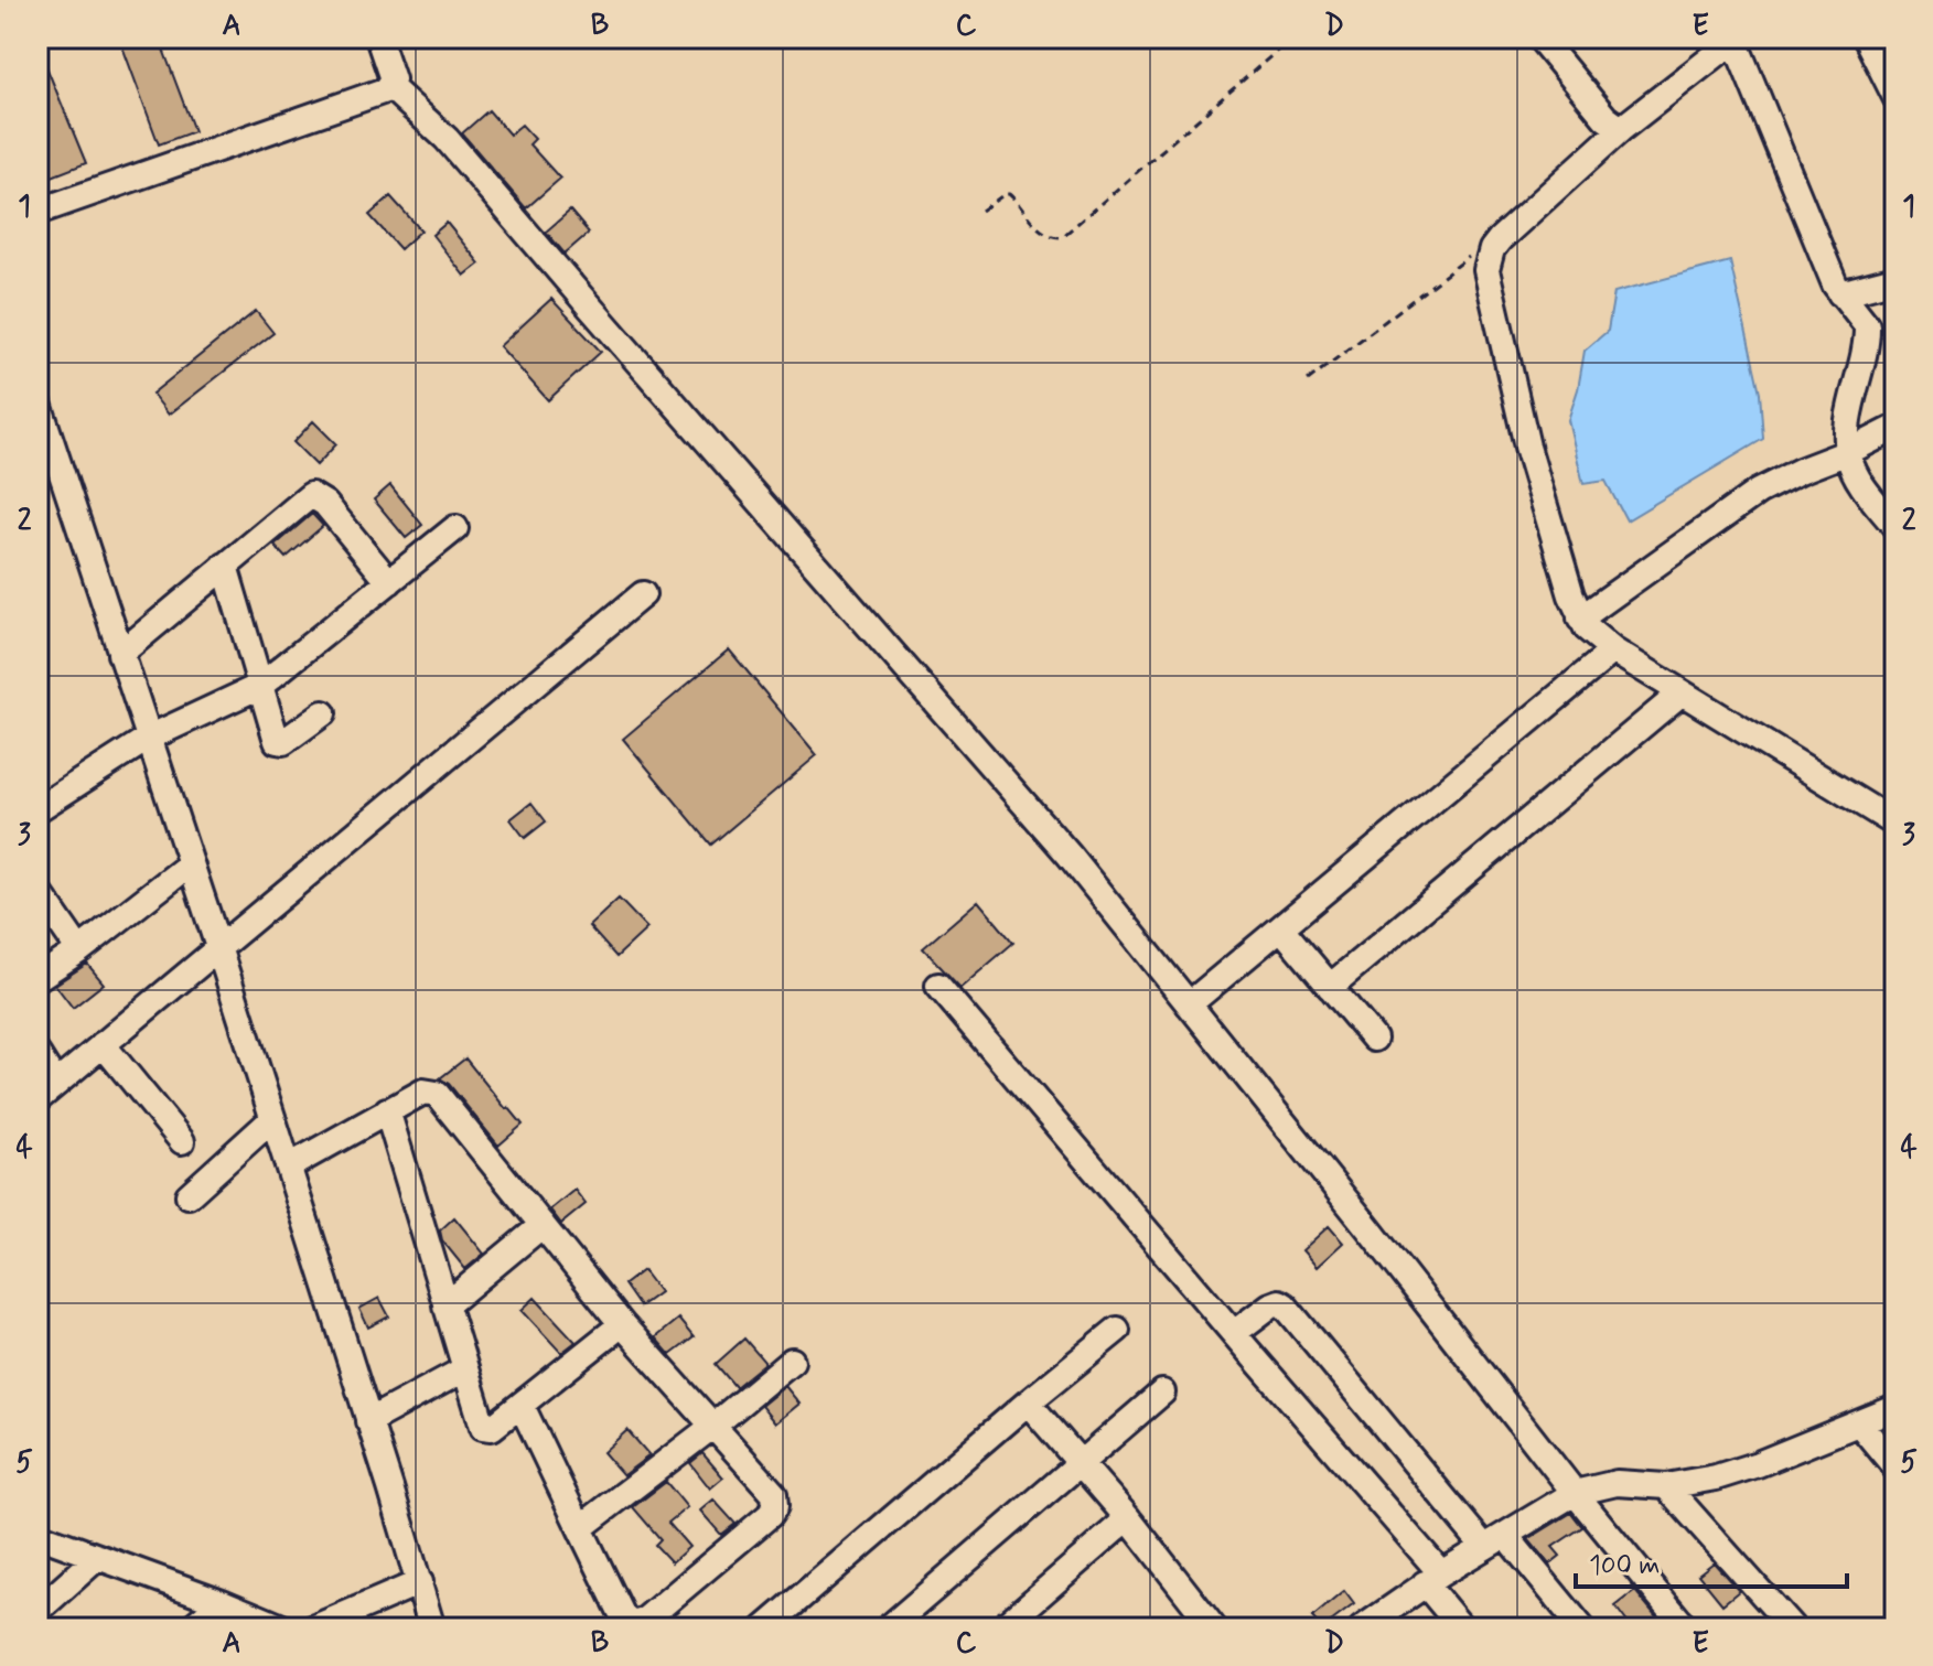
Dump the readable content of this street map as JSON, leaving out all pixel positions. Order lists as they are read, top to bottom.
{
  "scale_bar": "100 m",
  "grid": {
    "columns": [
      "A",
      "B",
      "C",
      "D",
      "E"
    ],
    "rows": [
      "1",
      "2",
      "3",
      "4",
      "5"
    ]
  }
}
